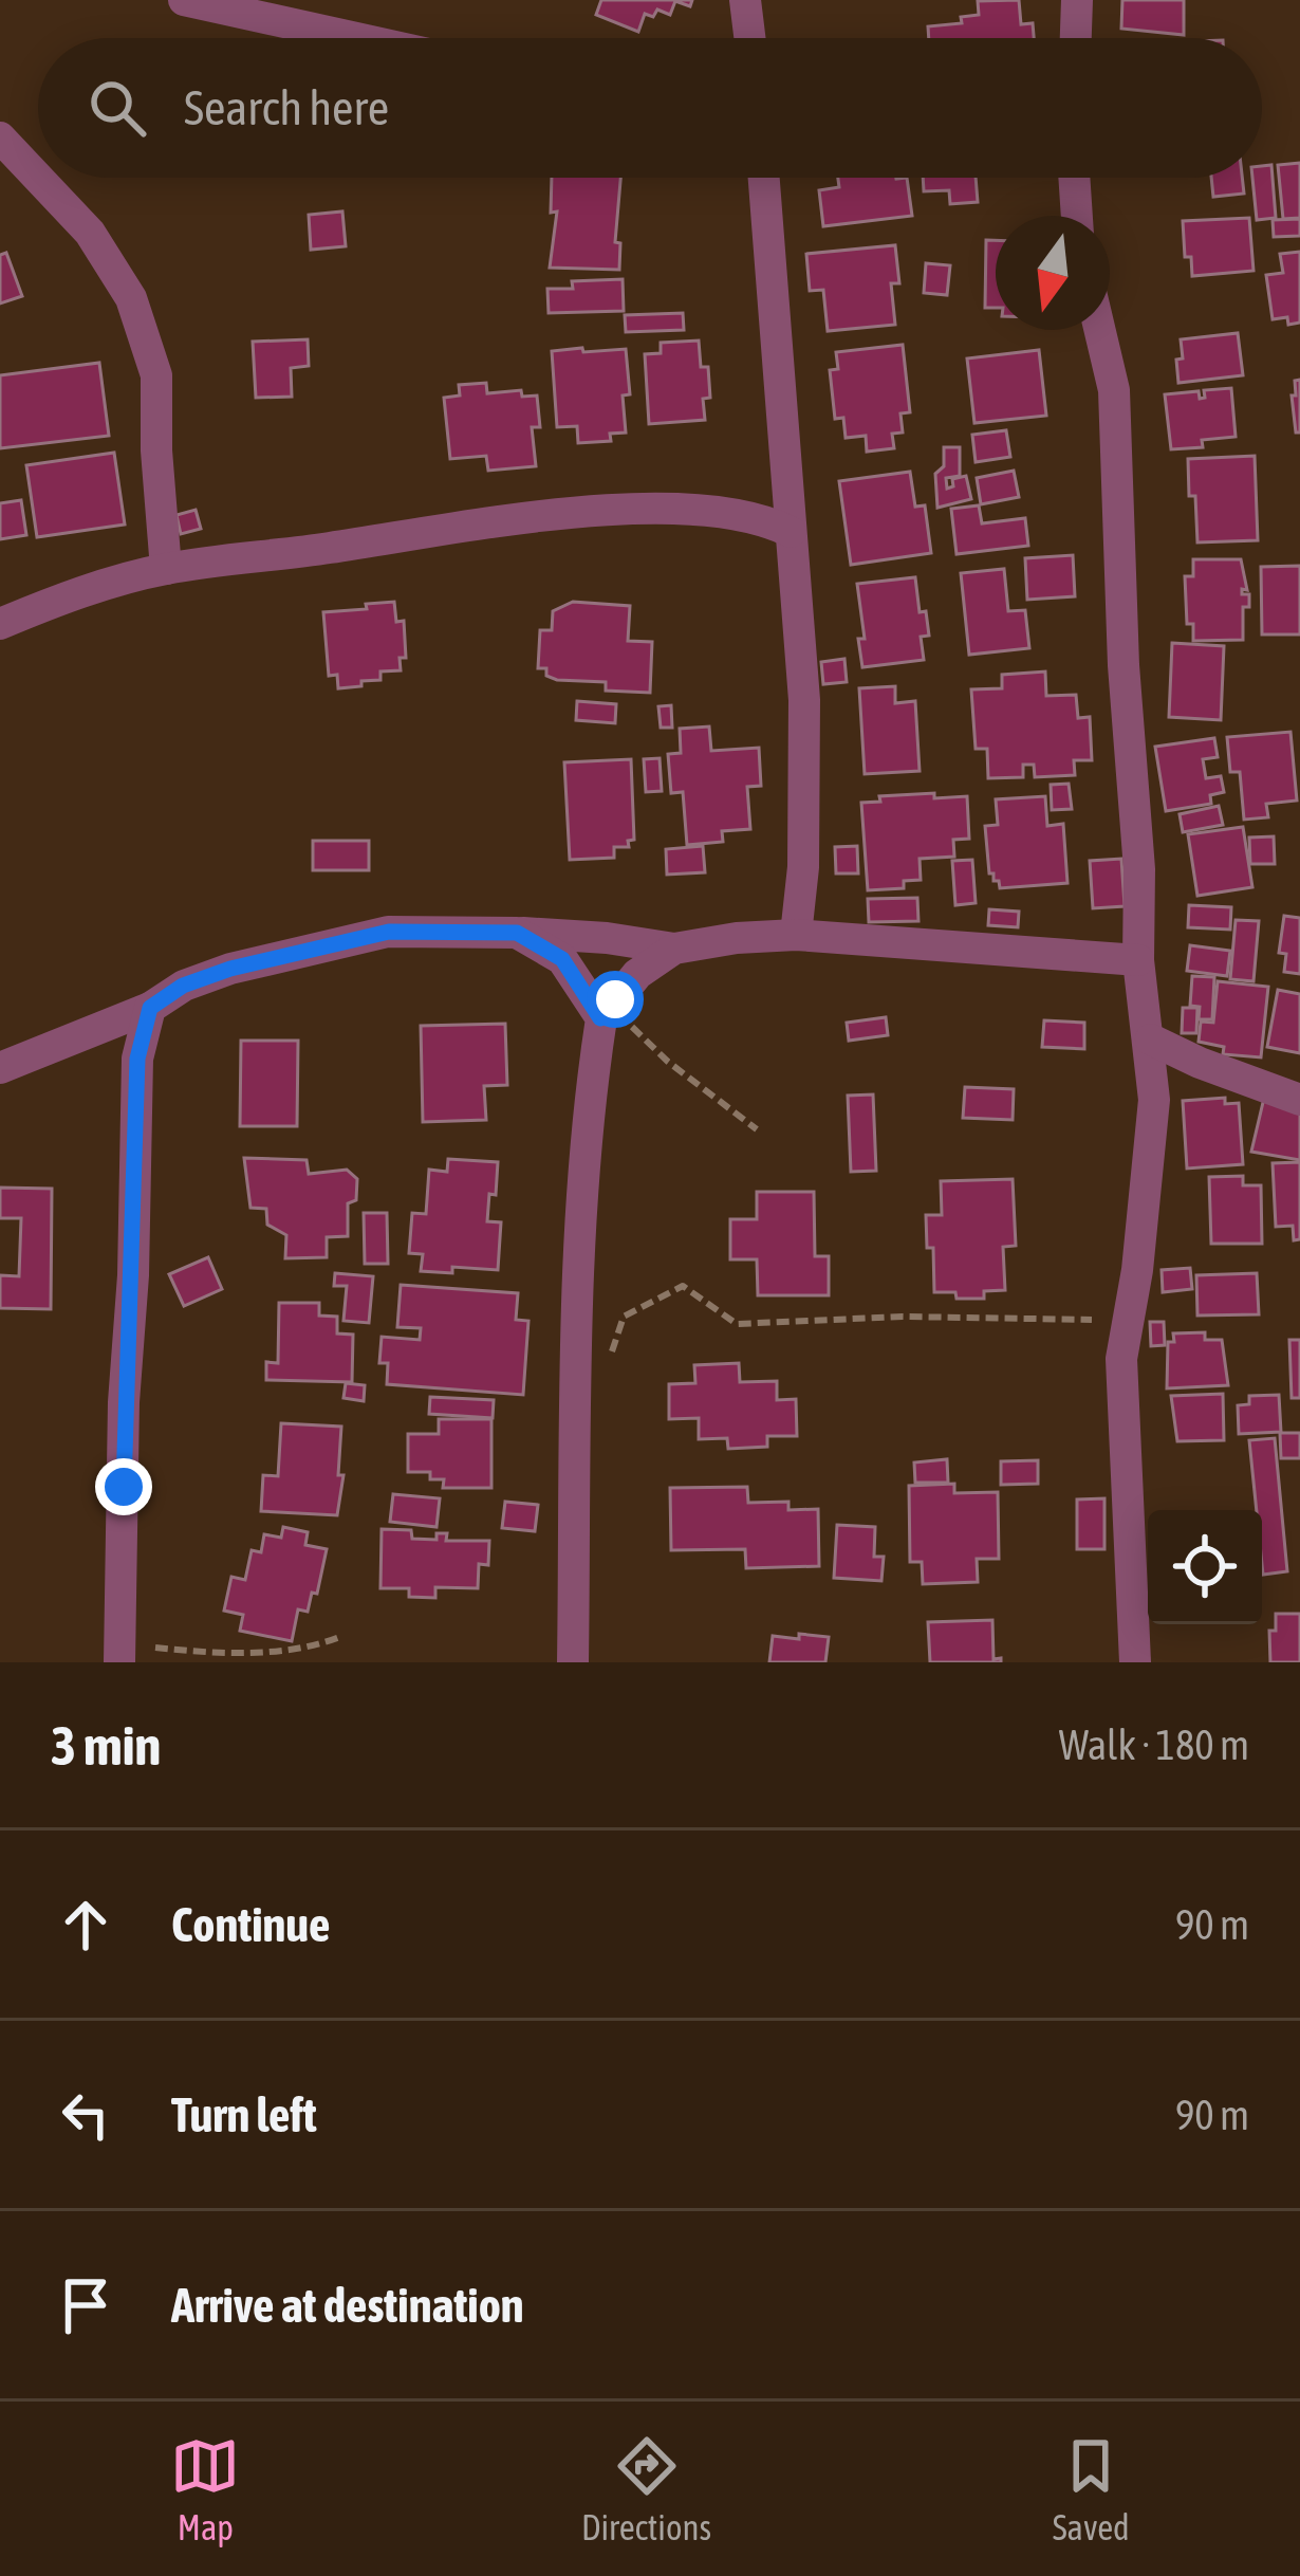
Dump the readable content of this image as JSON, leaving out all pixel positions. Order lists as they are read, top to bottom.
{
  "north": "bottom",
  "page": {
    "search": "Search here",
    "heading": ["3 min", "Walk · 180 m"],
    "list": [
      ["Continue", "90 m"],
      ["Turn left", "90 m"],
      "Arrive at destination"
    ],
    "nav": ["Map", "Directions", "Saved"]
  }
}
